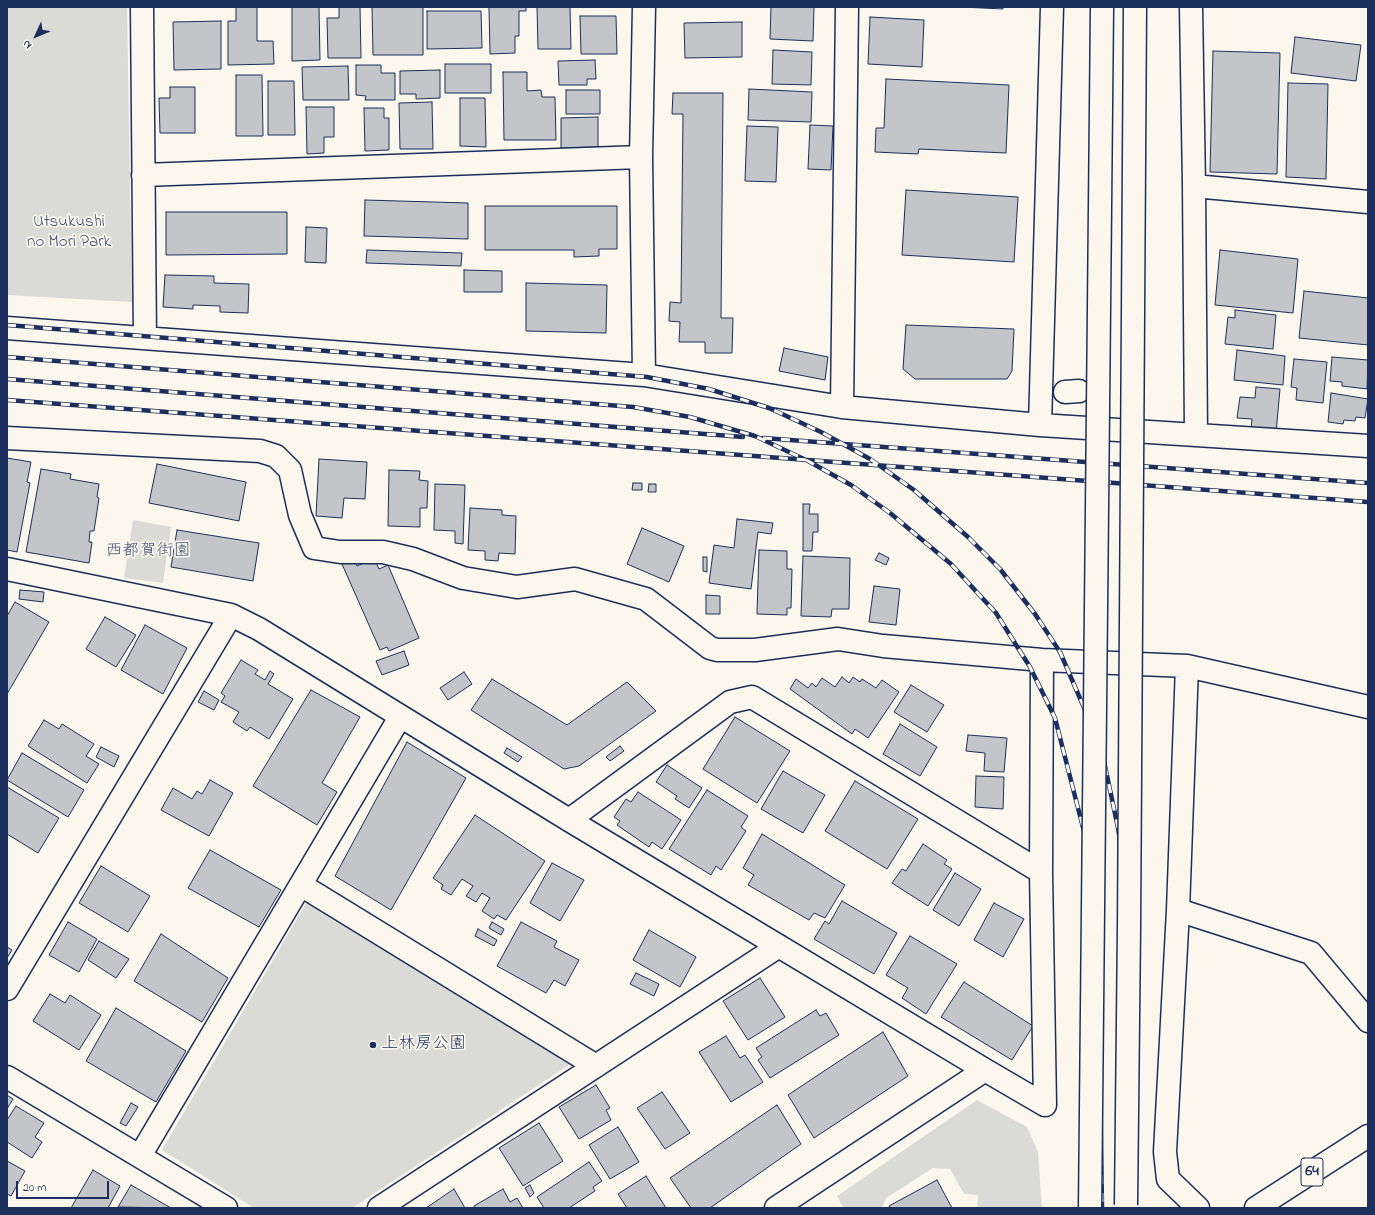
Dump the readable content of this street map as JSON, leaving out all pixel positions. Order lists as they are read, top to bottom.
{
  "streets": {
    "street": ["64"]
  },
  "parks": ["Utsukushi no Mori Park", "西都賀街園"],
  "places": ["上林房公園"],
  "scale_bar": "20 m",
  "north": "bottom left"
}
